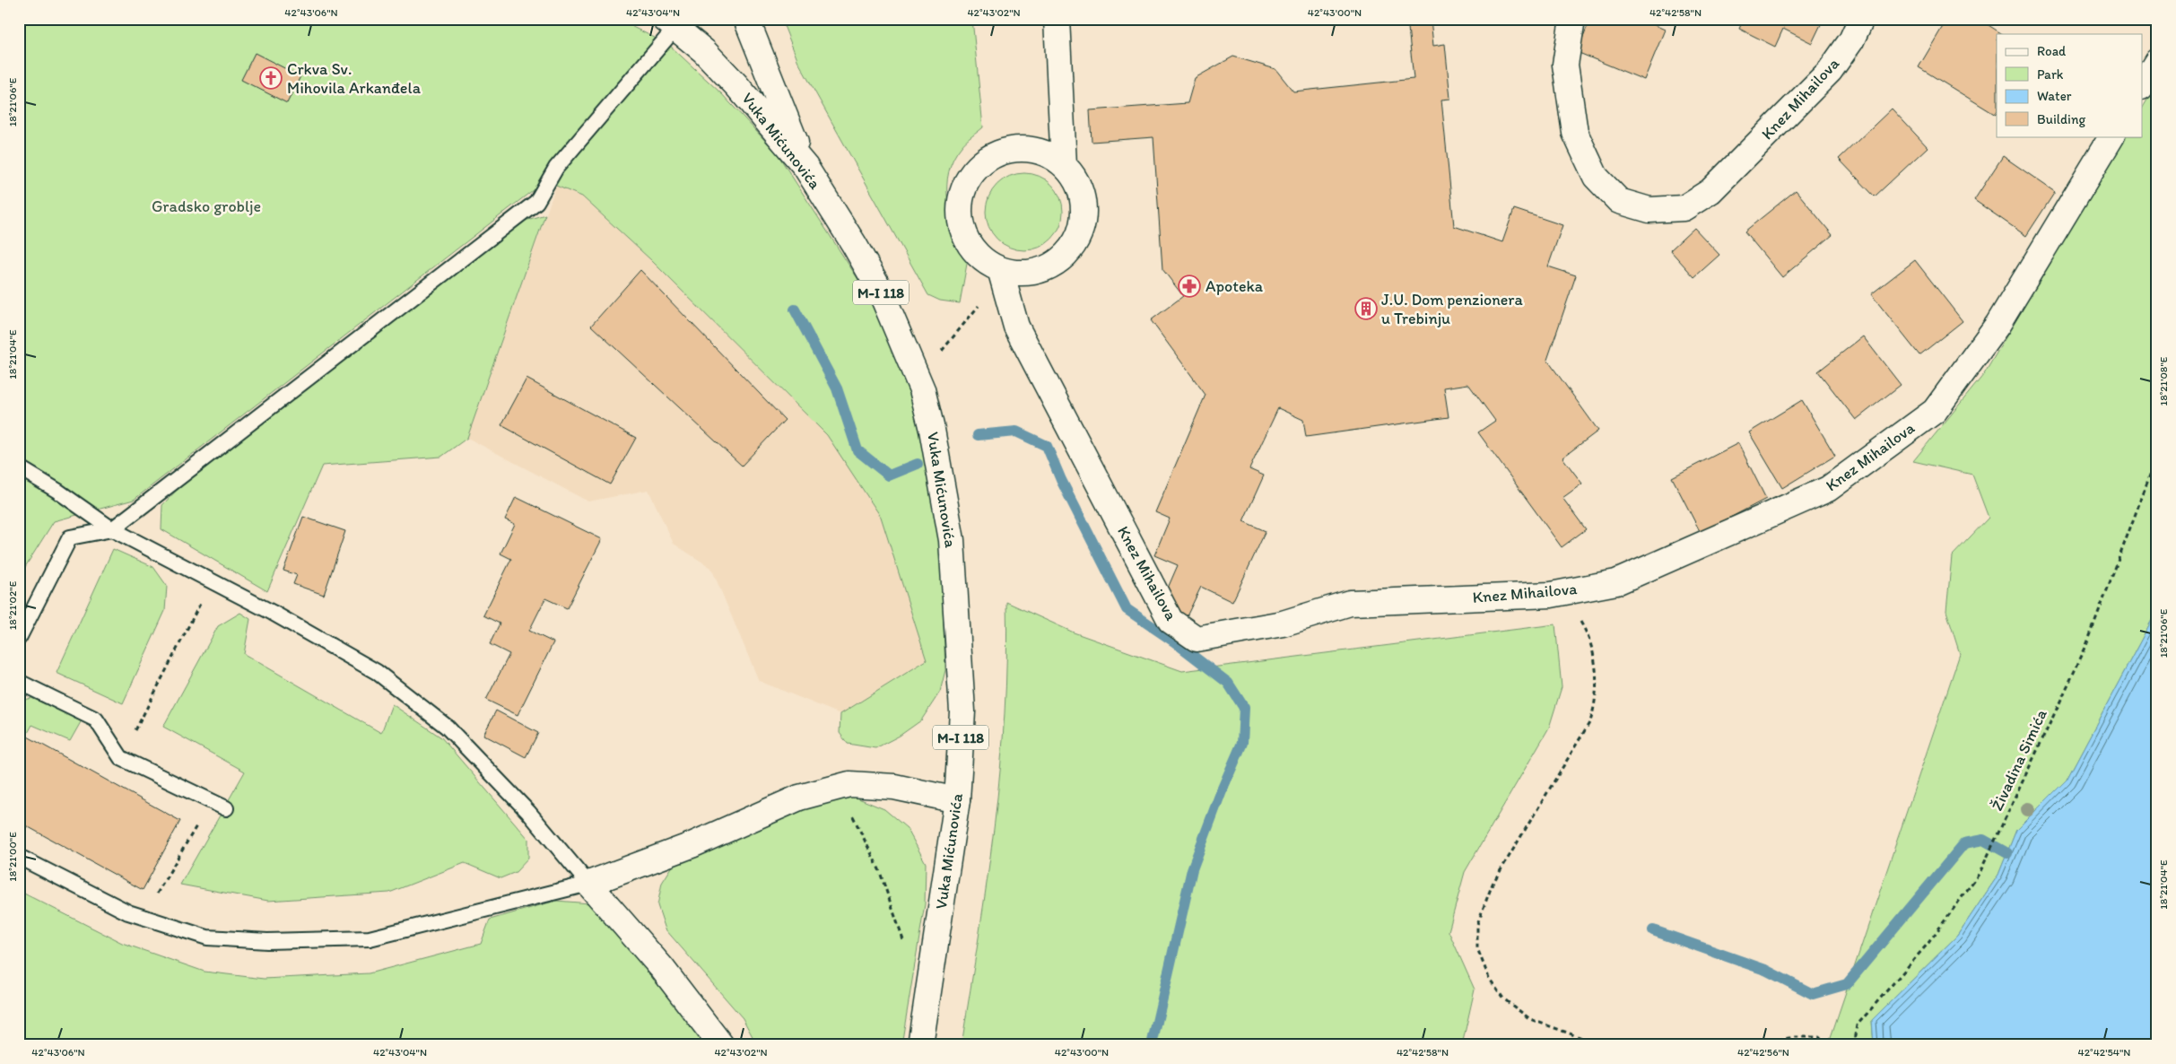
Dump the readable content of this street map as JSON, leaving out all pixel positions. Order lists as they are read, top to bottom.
{
  "streets": {
    "street": ["Knez Mihailova", "Vuka Mićunovića", "M-I 118"],
    "path": ["Živadina Simića"]
  },
  "crossings": [
    ["Vuka Mićunovića", "M-I 118"]
  ],
  "parks": ["Gradsko groblje"],
  "places": {
    "church": ["Crkva Sv. Mihovila Arkanđela"],
    "pharmacy": ["Apoteka"],
    "building": ["J.U. Dom penzionera u Trebinju"]
  },
  "legend": [
    "Road",
    "Park",
    "Water",
    "Building"
  ],
  "coordinates": [
    "42°43'06\"N",
    "42°43'04\"N",
    "42°43'02\"N",
    "42°43'00\"N",
    "42°42'58\"N",
    "18°21'06\"E",
    "18°21'04\"E",
    "18°21'08\"E",
    "18°21'02\"E",
    "18°21'00\"E",
    "42°42'56\"N",
    "42°42'54\"N"
  ]
}
